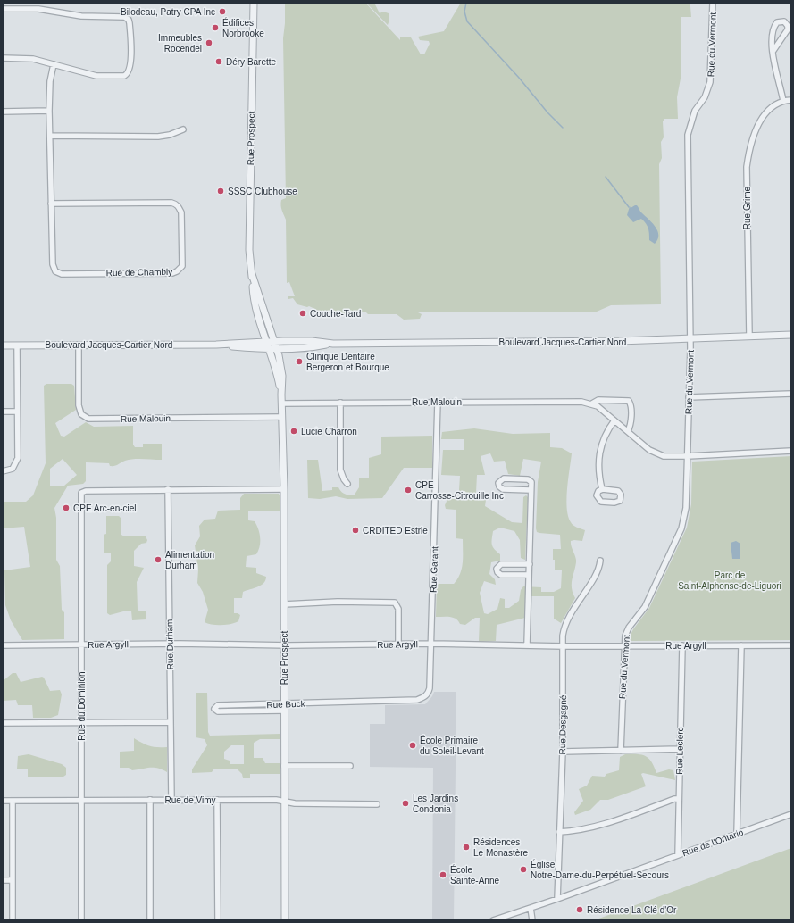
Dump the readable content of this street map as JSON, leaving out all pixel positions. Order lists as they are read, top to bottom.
{
  "streets": {
    "street": [
      "Rue du Vermont",
      "Rue Prospect",
      "Rue Grime",
      "Rue de Chambly",
      "Boulevard Jacques-Cartier Nord",
      "Rue Malouin",
      "Rue Garant",
      "Rue Argyll",
      "Rue Durham",
      "Rue Buck",
      "Rue du Dominion",
      "Rue Desgagné",
      "Rue Leclerc",
      "Rue de Vimy",
      "Rue de l'Ontario"
    ]
  },
  "crossings": [
    ["Rue du Vermont", "Boulevard Jacques-Cartier Nord"],
    ["Rue du Vermont", "Rue Malouin"],
    ["Rue du Vermont", "Rue Argyll"],
    ["Rue Prospect", "Boulevard Jacques-Cartier Nord"],
    ["Rue Prospect", "Rue Malouin"],
    ["Rue Prospect", "Rue Argyll"],
    ["Rue Prospect", "Rue Buck"],
    ["Rue Prospect", "Rue de Vimy"],
    ["Rue Grime", "Boulevard Jacques-Cartier Nord"],
    ["Boulevard Jacques-Cartier Nord", "Rue Malouin"],
    ["Rue Malouin", "Rue Garant"],
    ["Rue Garant", "Rue Argyll"],
    ["Rue Garant", "Rue Buck"],
    ["Rue Argyll", "Rue Durham"],
    ["Rue Argyll", "Rue du Dominion"],
    ["Rue Argyll", "Rue Desgagné"],
    ["Rue Argyll", "Rue Leclerc"],
    ["Rue Durham", "Rue du Dominion"],
    ["Rue Durham", "Rue de Vimy"],
    ["Rue du Dominion", "Rue de Vimy"],
    ["Rue Desgagné", "Rue de l'Ontario"],
    ["Rue Leclerc", "Rue de l'Ontario"]
  ],
  "parks": ["Parc de Saint-Alphonse-de-Liguori"],
  "places": [
    "Bilodeau, Patry CPA Inc",
    "Édifices Norbrooke",
    "Immeubles Rocendel",
    "Déry Barette",
    "SSSC Clubhouse",
    "Couche-Tard",
    "Clinique Dentaire Bergeron et Bourque",
    "Lucie Charron",
    "CPE Carrosse-Citrouille Inc",
    "CPE Arc-en-ciel",
    "CRDITED Estrie",
    "Alimentation Durham",
    "École Primaire du Soleil-Levant",
    "Les Jardins Condonia",
    "Résidences Le Monastère",
    "Église Notre-Dame-du-Perpétuel-Secours",
    "École Sainte-Anne",
    "Résidence La Clé d'Or"
  ]
}
